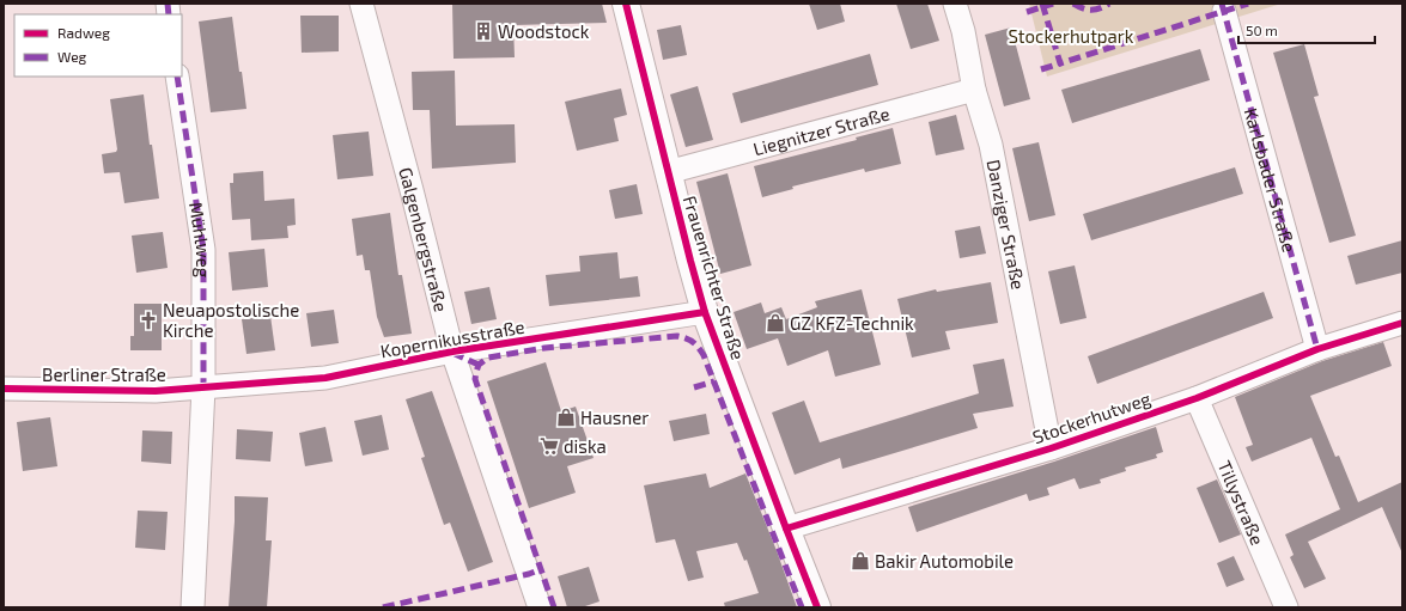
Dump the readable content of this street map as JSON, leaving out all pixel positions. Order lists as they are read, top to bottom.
{
  "streets": {
    "main road": ["Frauenrichter Straße"],
    "street": [
      "Liegnitzer Straße",
      "Karlsbader Straße",
      "Danziger Straße",
      "Galgenbergstraße",
      "Mühlweg",
      "Kopernikusstraße",
      "Berliner Straße",
      "Stockerhutweg",
      "Tillystraße"
    ]
  },
  "crossings": [
    ["Liegnitzer Straße", "Danziger Straße"],
    ["Liegnitzer Straße", "Frauenrichter Straße"],
    ["Karlsbader Straße", "Stockerhutweg"],
    ["Danziger Straße", "Stockerhutweg"],
    ["Galgenbergstraße", "Kopernikusstraße"],
    ["Mühlweg", "Kopernikusstraße"],
    ["Mühlweg", "Berliner Straße"],
    ["Frauenrichter Straße", "Kopernikusstraße"],
    ["Frauenrichter Straße", "Stockerhutweg"],
    ["Kopernikusstraße", "Berliner Straße"],
    ["Stockerhutweg", "Tillystraße"]
  ],
  "parks": ["Stockerhutpark"],
  "places": {
    "building": ["Woodstock"],
    "church": ["Neuapostolische Kirche"],
    "shop": ["GZ KFZ-Technik", "Hausner", "Bakir Automobile"],
    "supermarket": ["diska"]
  },
  "legend": ["Radweg", "Weg"],
  "scale_bar": "50 m"
}
